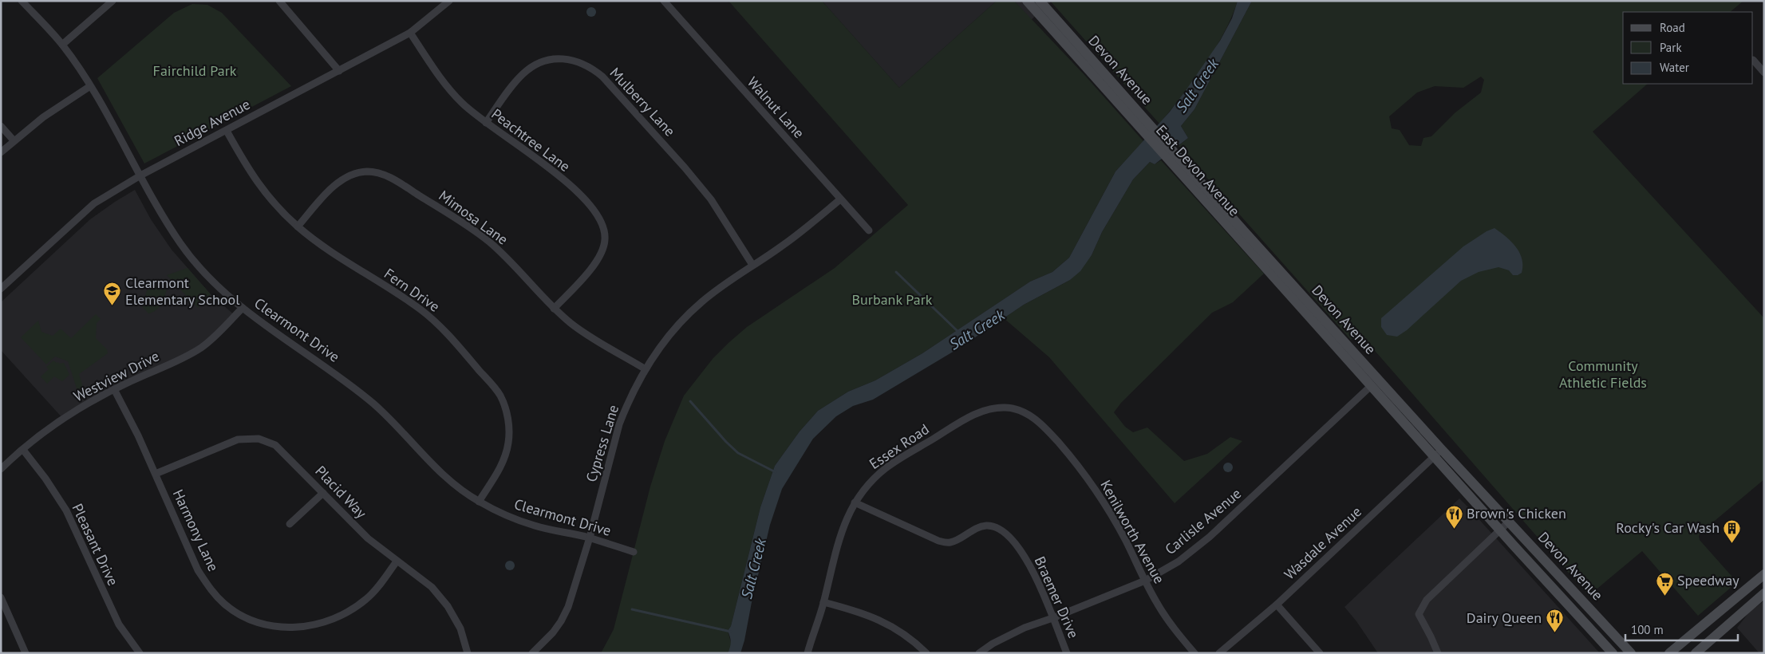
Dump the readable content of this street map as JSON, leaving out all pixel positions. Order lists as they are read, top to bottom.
{
  "streets": {
    "main road": ["Devon Avenue", "East Devon Avenue"],
    "street": [
      "Mulberry Lane",
      "Walnut Lane",
      "Ridge Avenue",
      "Peachtree Lane",
      "Mimosa Lane",
      "Fern Drive",
      "Clearmont Drive",
      "Westview Drive",
      "Cypress Lane",
      "Essex Road",
      "Placid Way",
      "Carlisle Avenue",
      "Harmony Lane",
      "Kenilworth Avenue",
      "Wasdale Avenue",
      "Pleasant Drive",
      "Braemer Drive"
    ]
  },
  "crossings": [
    ["Devon Avenue", "East Devon Avenue"],
    ["Devon Avenue", "Carlisle Avenue"],
    ["Devon Avenue", "Wasdale Avenue"],
    ["Mulberry Lane", "Peachtree Lane"],
    ["Mulberry Lane", "Cypress Lane"],
    ["Walnut Lane", "Cypress Lane"],
    ["Ridge Avenue", "Peachtree Lane"],
    ["Ridge Avenue", "Fern Drive"],
    ["Ridge Avenue", "Clearmont Drive"],
    ["Peachtree Lane", "Mimosa Lane"],
    ["Mimosa Lane", "Fern Drive"],
    ["Mimosa Lane", "Cypress Lane"],
    ["Fern Drive", "Clearmont Drive"],
    ["Clearmont Drive", "Westview Drive"],
    ["Clearmont Drive", "Cypress Lane"],
    ["Westview Drive", "Harmony Lane"],
    ["Westview Drive", "Pleasant Drive"],
    ["Essex Road", "Kenilworth Avenue"],
    ["Essex Road", "Braemer Drive"],
    ["Placid Way", "Harmony Lane"],
    ["Carlisle Avenue", "Kenilworth Avenue"],
    ["Carlisle Avenue", "Braemer Drive"]
  ],
  "water": ["Salt Creek"],
  "parks": ["Fairchild Park", "Burbank Park", "Community Athletic Fields"],
  "places": {
    "school or university": ["Clearmont Elementary School"],
    "restaurant": ["Brown's Chicken", "Dairy Queen"],
    "building": ["Rocky's Car Wash"],
    "supermarket": ["Speedway"]
  },
  "legend": ["Road", "Park", "Water"],
  "scale_bar": "100 m"
}
